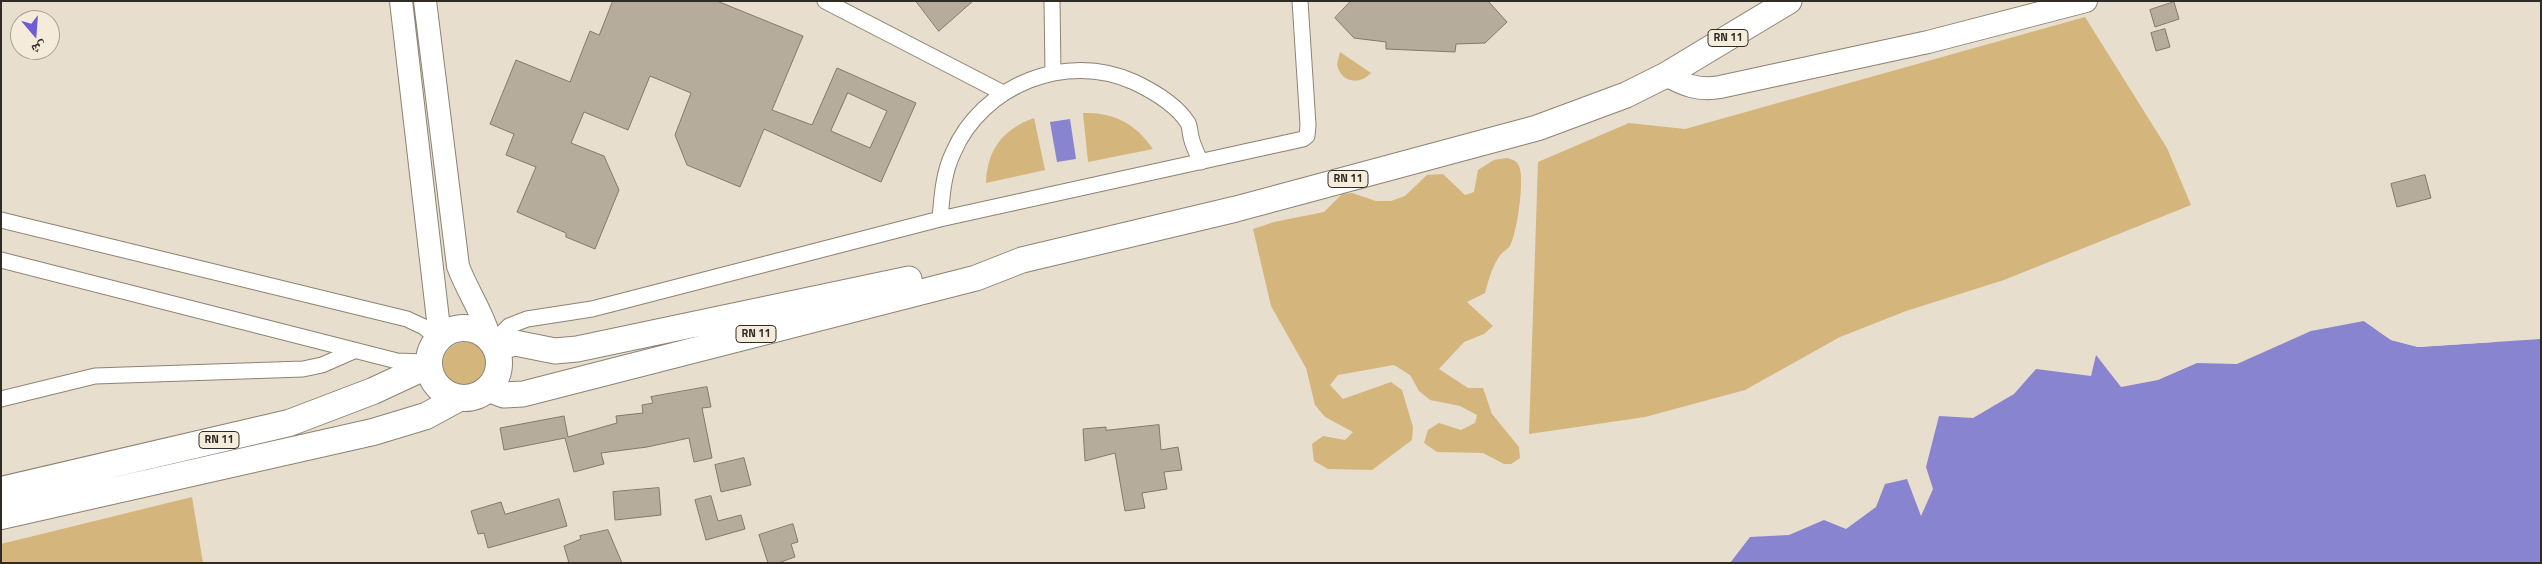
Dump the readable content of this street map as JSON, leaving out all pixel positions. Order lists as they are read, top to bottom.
{
  "streets": {
    "highway": ["RN 11"]
  },
  "north": "bottom"
}
